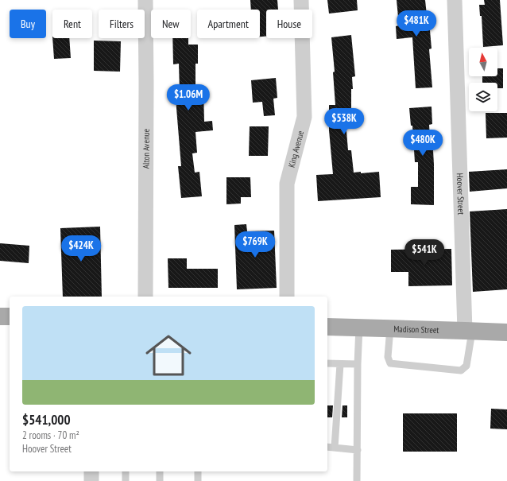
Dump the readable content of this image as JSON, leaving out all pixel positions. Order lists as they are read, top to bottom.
{
  "streets": {
    "main road": ["Madison Street"],
    "street": ["Alton Avenue", "King Avenue", "Hoover Street"]
  },
  "crossings": [
    ["Hoover Street", "Madison Street"]
  ],
  "north": "top",
  "page": {
    "chip": [
      "Buy",
      "Rent",
      "Filters",
      "New",
      "Apartment",
      "House"
    ],
    "price": [
      "$481K",
      "$1.06M",
      "$538K",
      "$480K",
      "$769K",
      "$424K",
      "$541K"
    ],
    "list": [
      {
        "name": "$541,000",
        "note": "2 rooms · 70 m² · Hoover Street"
      }
    ]
  }
}
